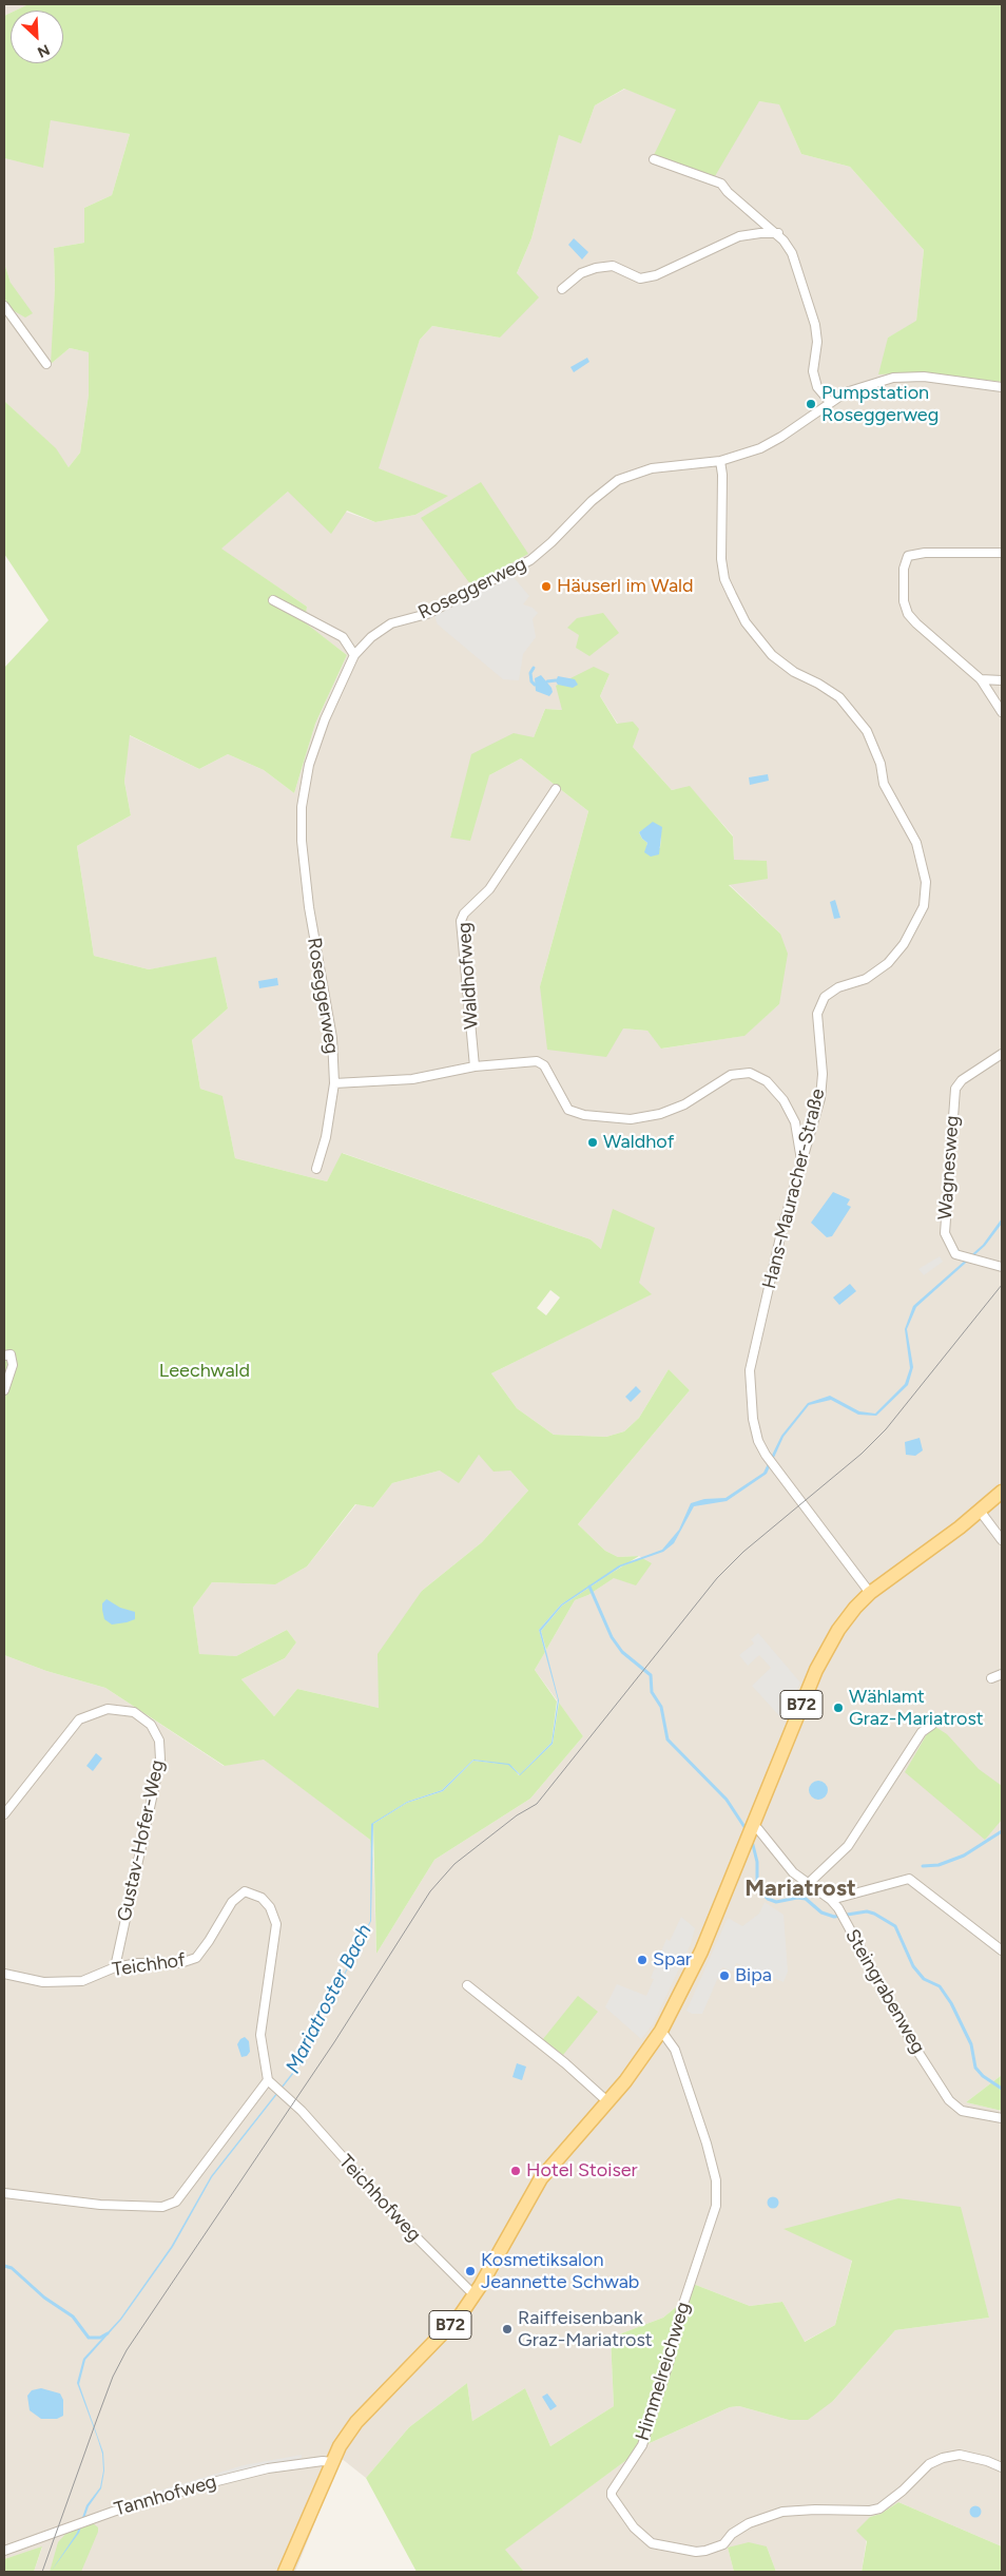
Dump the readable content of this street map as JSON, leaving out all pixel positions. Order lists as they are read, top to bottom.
{
  "streets": {
    "main road": ["B72"],
    "street": [
      "Roseggerweg",
      "Waldhofweg",
      "Wagnesweg",
      "Hans-Mauracher-Straße",
      "Gustav-Hofer-Weg",
      "Teichhof",
      "Steingrabenweg",
      "Teichhofweg",
      "Himmelreichweg",
      "Tannhofweg"
    ]
  },
  "crossings": [
    ["Roseggerweg", "Hans-Mauracher-Straße"],
    ["Hans-Mauracher-Straße", "B72"],
    ["B72", "Steingrabenweg"],
    ["B72", "Teichhofweg"],
    ["B72", "Himmelreichweg"],
    ["B72", "Tannhofweg"],
    ["Gustav-Hofer-Weg", "Teichhof"],
    ["Teichhof", "Teichhofweg"]
  ],
  "districts": ["Mariatrost"],
  "water": ["Mariatroster Bach"],
  "parks": ["Leechwald"],
  "places": [
    "Pumpstation Roseggerweg",
    "Häuserl im Wald",
    "Waldhof",
    "Wählamt Graz-Mariatrost",
    "Spar",
    "Bipa",
    "Hotel Stoiser",
    "Kosmetiksalon Jeannette Schwab",
    "Raiffeisenbank Graz-Mariatrost"
  ],
  "north": "bottom right"
}
